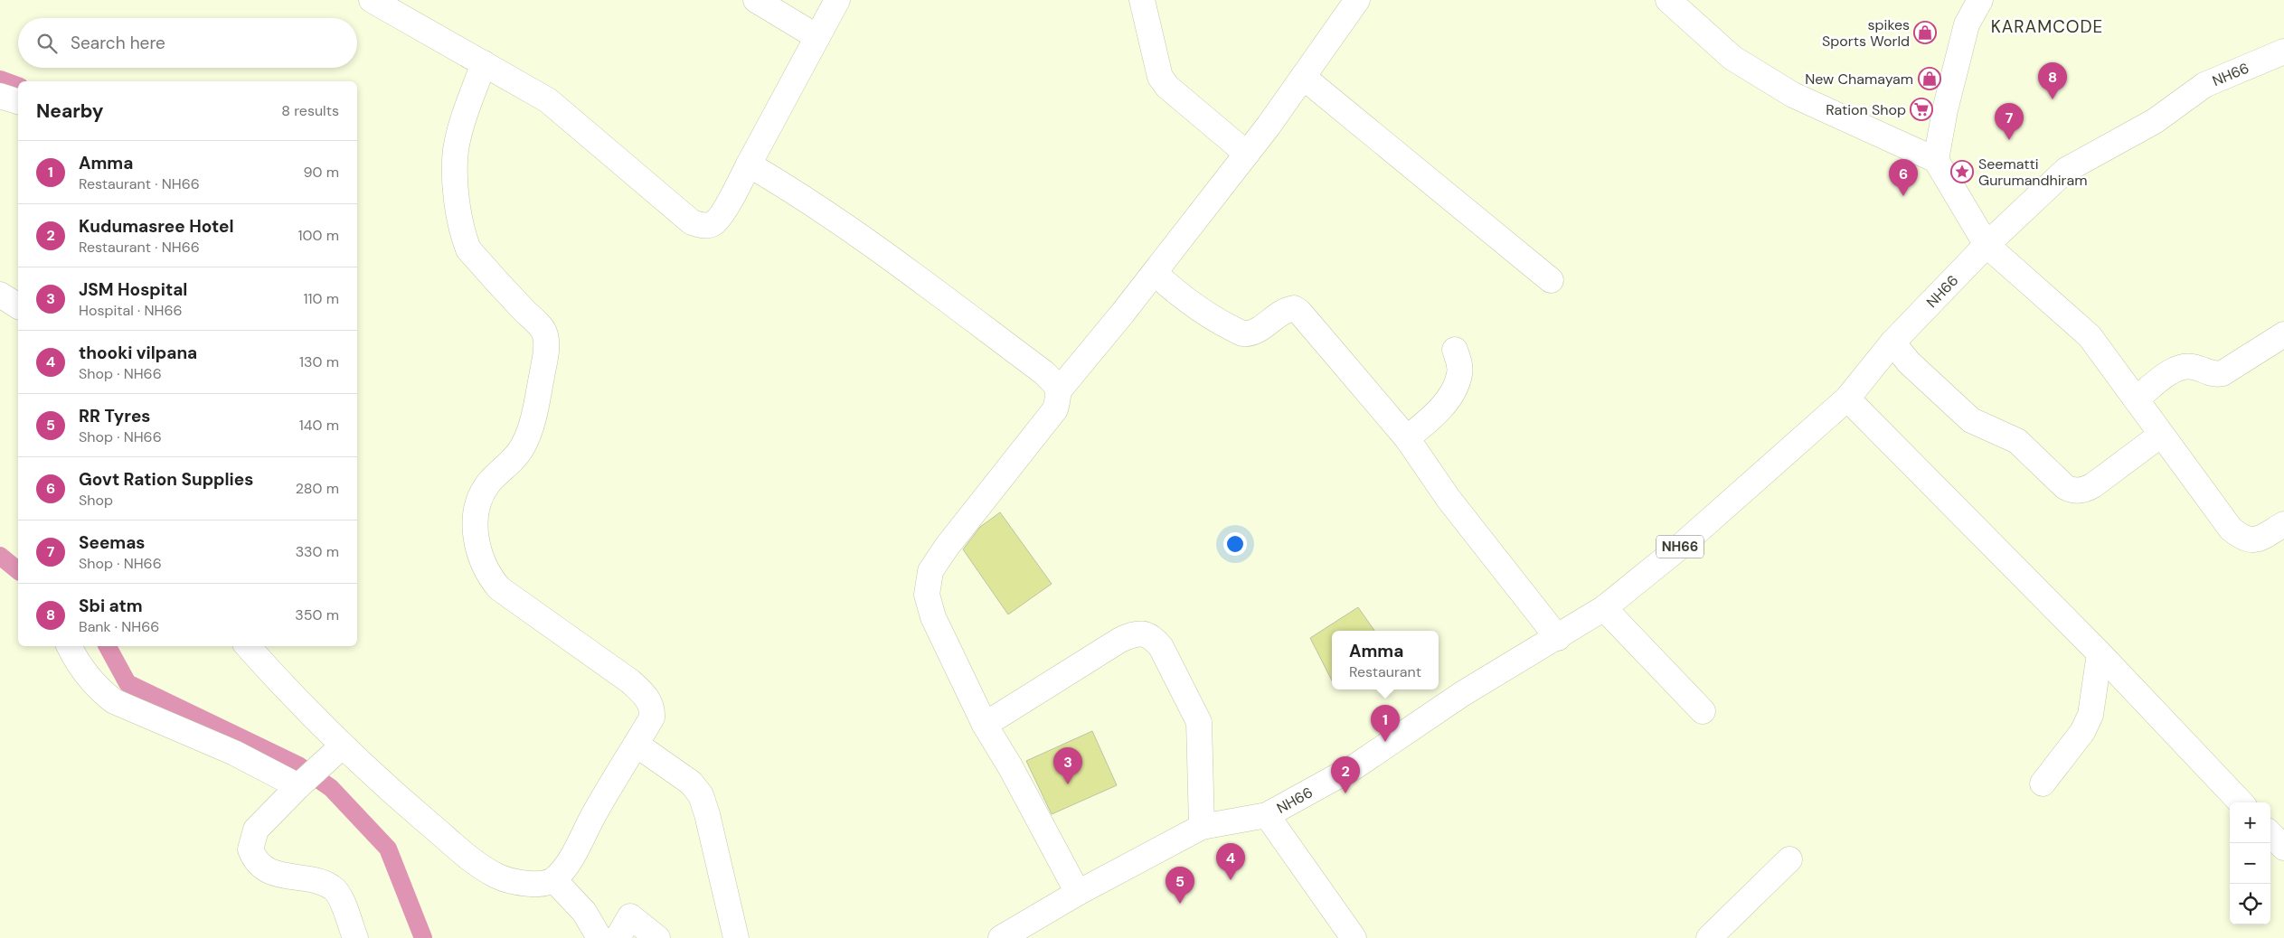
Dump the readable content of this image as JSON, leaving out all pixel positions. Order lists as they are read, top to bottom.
{
  "streets": {
    "main road": ["NH66"]
  },
  "districts": ["KARAMCODE"],
  "places": {
    "shop": ["spikes Sports World", "New Chamayam"],
    "supermarket": ["Ration Shop"],
    "place": ["Seematti Gurumandhiram"]
  },
  "page": {
    "search": "Search here",
    "pins": [
      "8",
      "7",
      "6",
      "1",
      "3",
      "2",
      "4",
      "5"
    ],
    "heading": ["Nearby", "8 results"],
    "list": [
      {
        "mark": "1",
        "name": "Amma",
        "note": "Restaurant · NH66",
        "value": "90 m"
      },
      {
        "mark": "2",
        "name": "Kudumasree Hotel",
        "note": "Restaurant · NH66",
        "value": "100 m"
      },
      {
        "mark": "3",
        "name": "JSM Hospital",
        "note": "Hospital · NH66",
        "value": "110 m"
      },
      {
        "mark": "4",
        "name": "thooki vilpana",
        "note": "Shop · NH66",
        "value": "130 m"
      },
      {
        "mark": "5",
        "name": "RR Tyres",
        "note": "Shop · NH66",
        "value": "140 m"
      },
      {
        "mark": "6",
        "name": "Govt Ration Supplies",
        "note": "Shop",
        "value": "280 m"
      },
      {
        "mark": "7",
        "name": "Seemas",
        "note": "Shop · NH66",
        "value": "330 m"
      },
      {
        "mark": "8",
        "name": "Sbi atm",
        "note": "Bank · NH66",
        "value": "350 m"
      }
    ],
    "popup": ["Amma", "Restaurant"],
    "map_buttons": ["+", "−"]
  }
}
